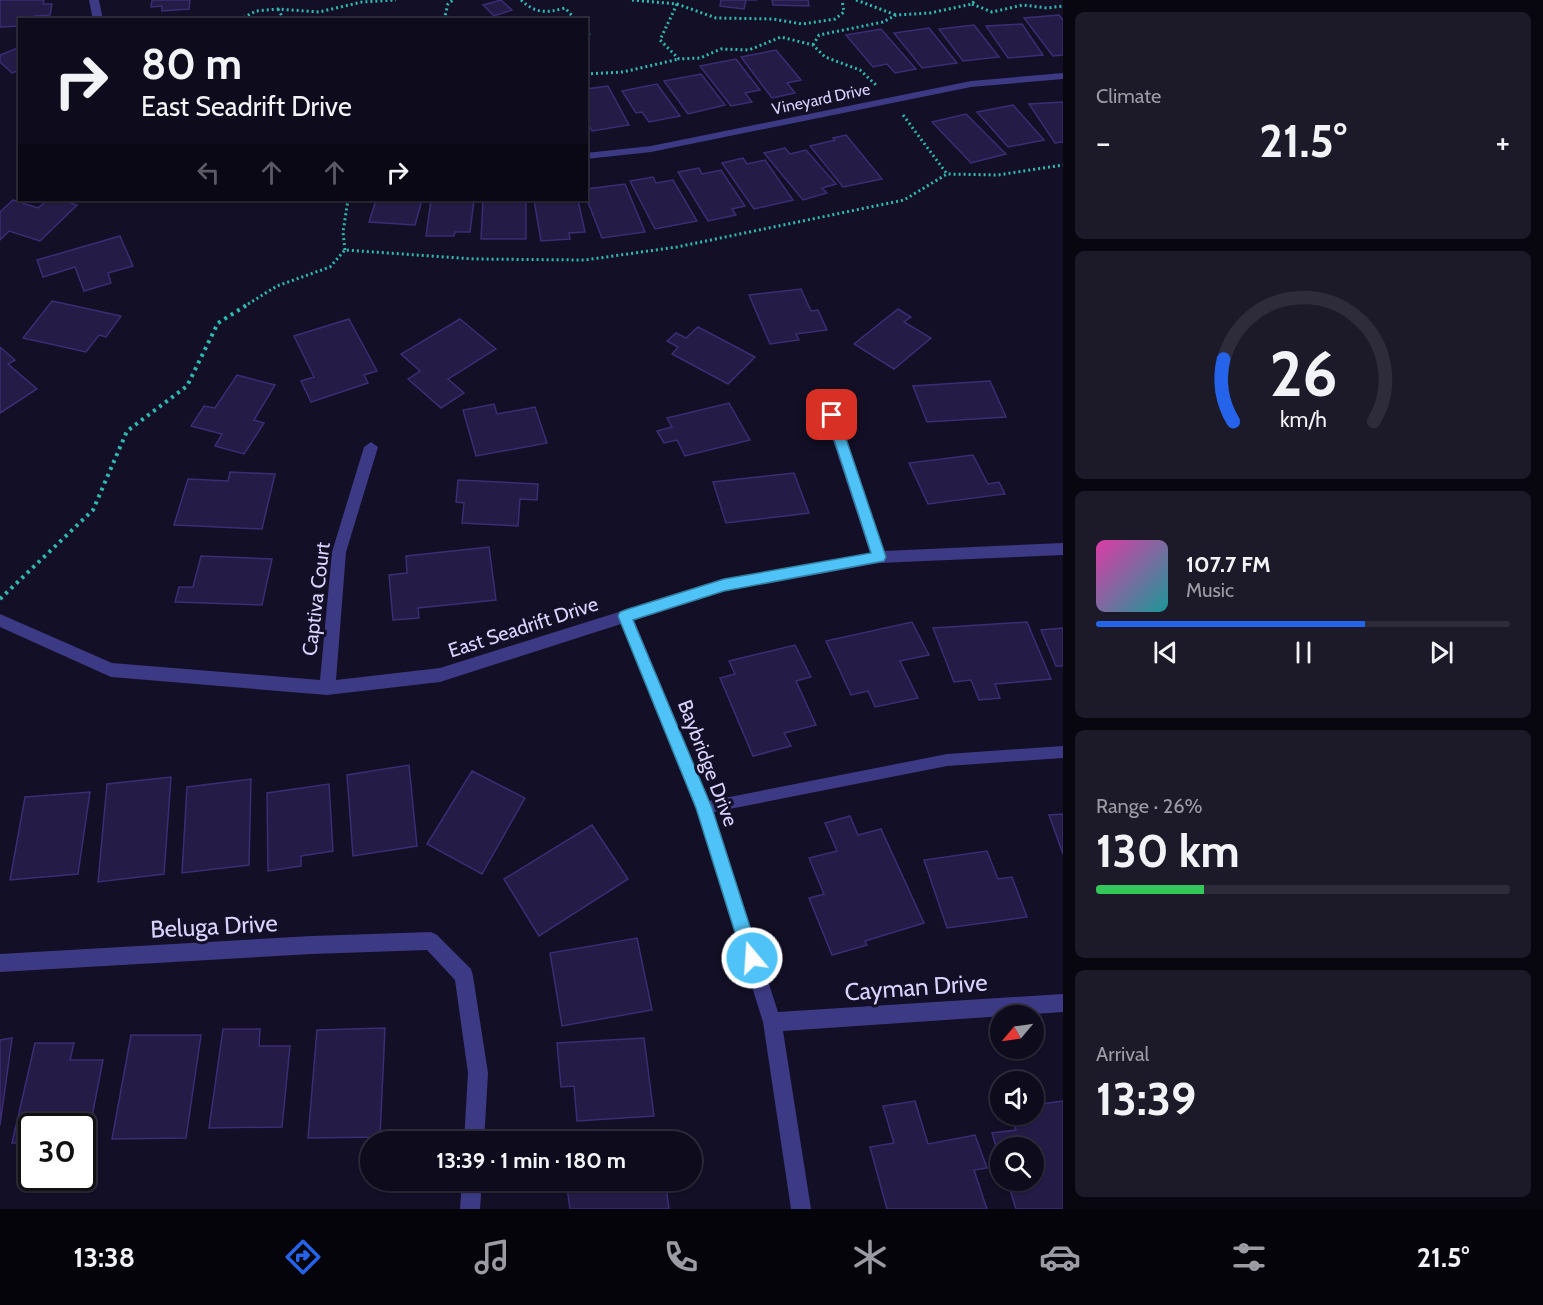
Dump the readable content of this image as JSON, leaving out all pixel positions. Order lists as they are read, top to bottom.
{
  "streets": {
    "street": [
      "Vineyard Drive",
      "Captiva Court",
      "East Seadrift Drive",
      "Baybridge Drive",
      "Beluga Drive",
      "Cayman Drive"
    ]
  },
  "crossings": [
    ["Captiva Court", "East Seadrift Drive"],
    ["East Seadrift Drive", "Baybridge Drive"],
    ["Baybridge Drive", "Cayman Drive"]
  ],
  "north": "bottom left",
  "page": {
    "tile": [
      "Climate",
      ["Range · 26%", "130 km"],
      ["Arrival", "13:39"]
    ],
    "turn": ["80 m", "East Seadrift Drive"],
    "heat": ["−", "21.5°", "+"],
    "song": ["107.7 FM", "Music"],
    "limit": "30",
    "trip": "13:39 · 1 min · 180 m",
    "tabs": ["13:38", "21.5°"],
    "gauge": ["26", "km/h"]
  }
}
